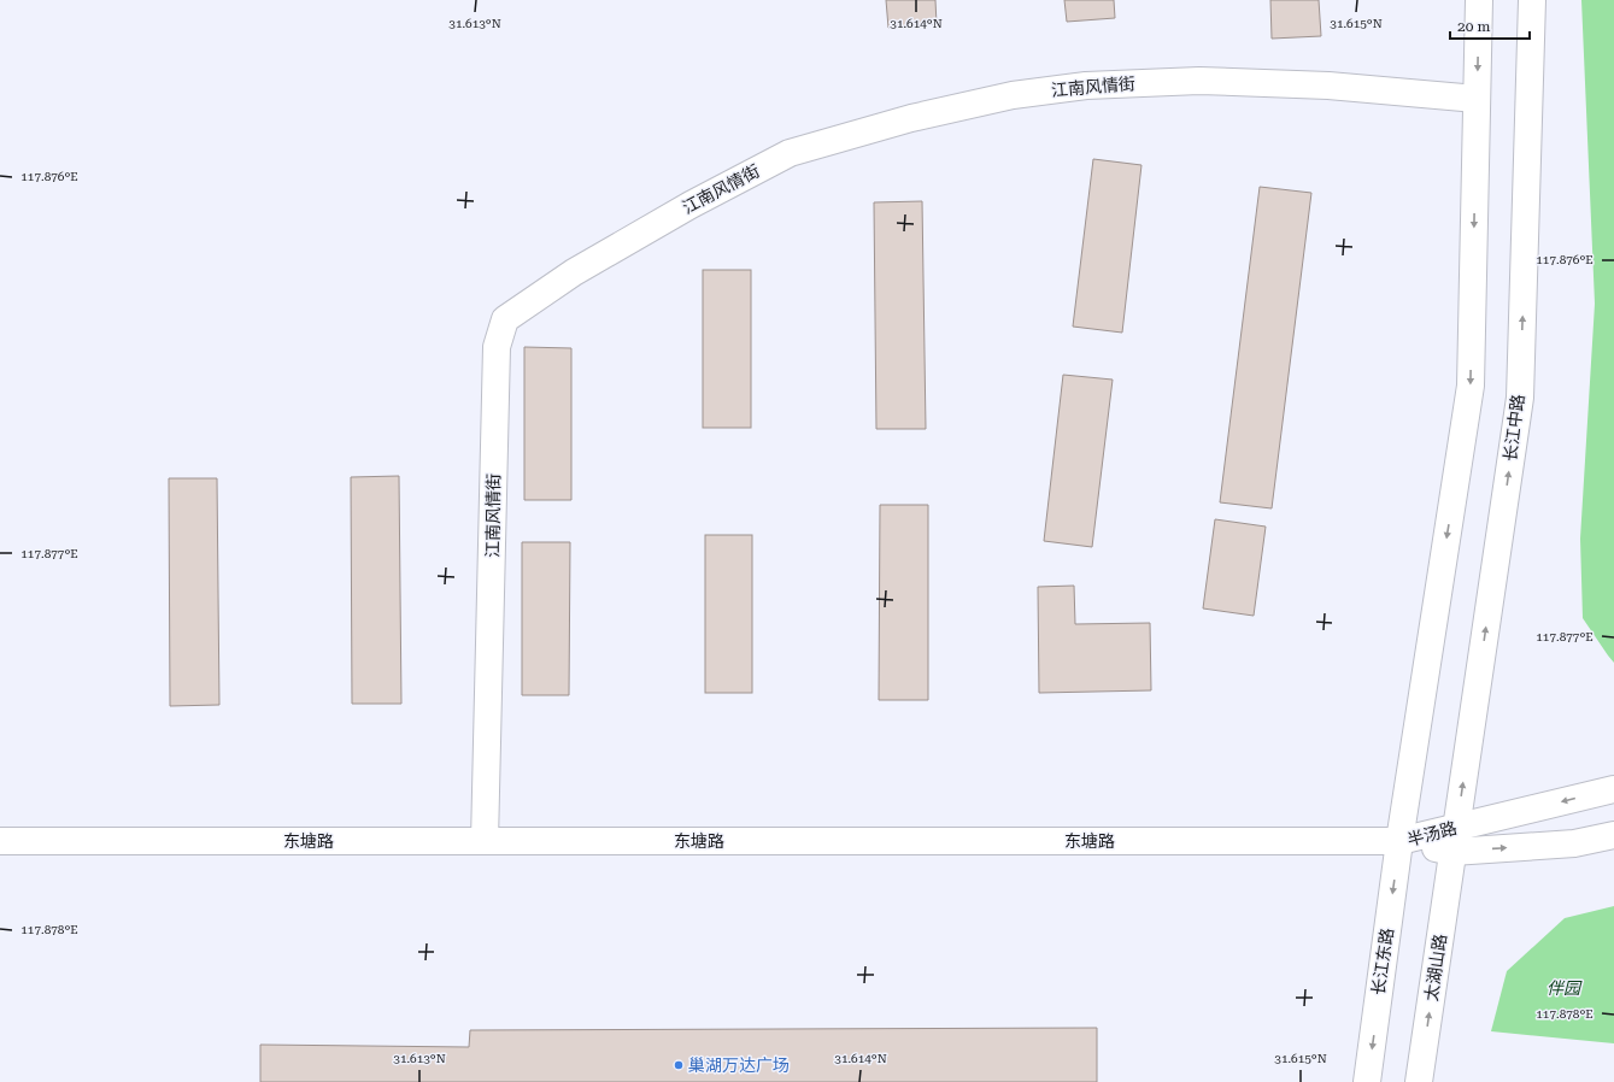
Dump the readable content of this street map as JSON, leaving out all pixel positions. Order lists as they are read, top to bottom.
{
  "streets": {
    "street": [
      "江南风情街",
      "长江中路",
      "半汤路",
      "东塘路",
      "长江东路",
      "太湖山路"
    ]
  },
  "crossings": [
    ["江南风情街", "东塘路"],
    ["长江中路", "半汤路"],
    ["长江中路", "太湖山路"],
    ["半汤路", "东塘路"],
    ["半汤路", "长江东路"],
    ["半汤路", "太湖山路"],
    ["东塘路", "长江东路"]
  ],
  "one_way": ["长江东路", "太湖山路"],
  "parks": ["伴园"],
  "places": ["巢湖万达广场"],
  "scale_bar": "20 m",
  "coordinates": [
    "31.613°N",
    "31.614°N",
    "31.615°N",
    "117.876°E",
    "117.877°E",
    "117.878°E"
  ]
}
